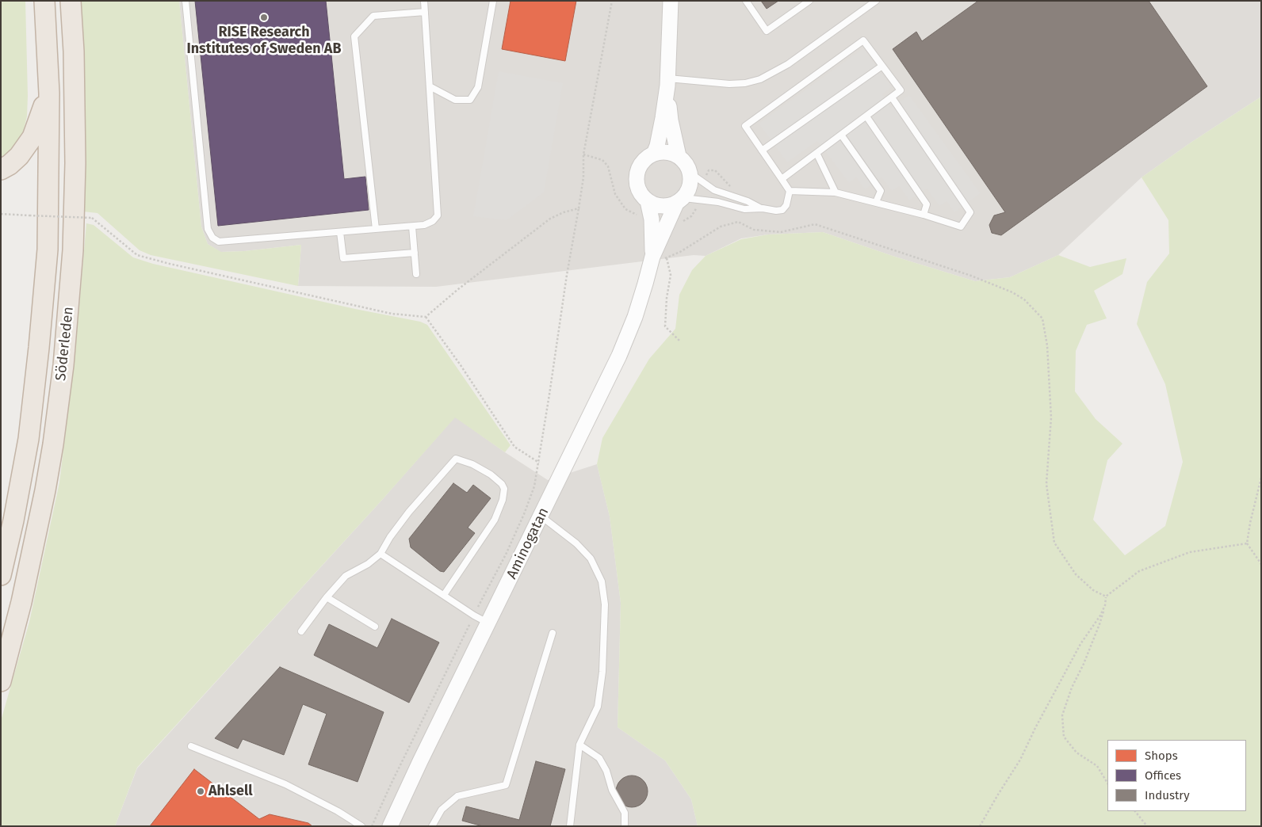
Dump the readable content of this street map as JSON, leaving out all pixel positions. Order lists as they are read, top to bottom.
{
  "streets": {
    "highway": ["Söderleden"],
    "street": ["Aminogatan"]
  },
  "places": ["RISE Research Institutes of Sweden AB", "Ahlsell"],
  "legend": ["Shops", "Offices", "Industry"]
}
